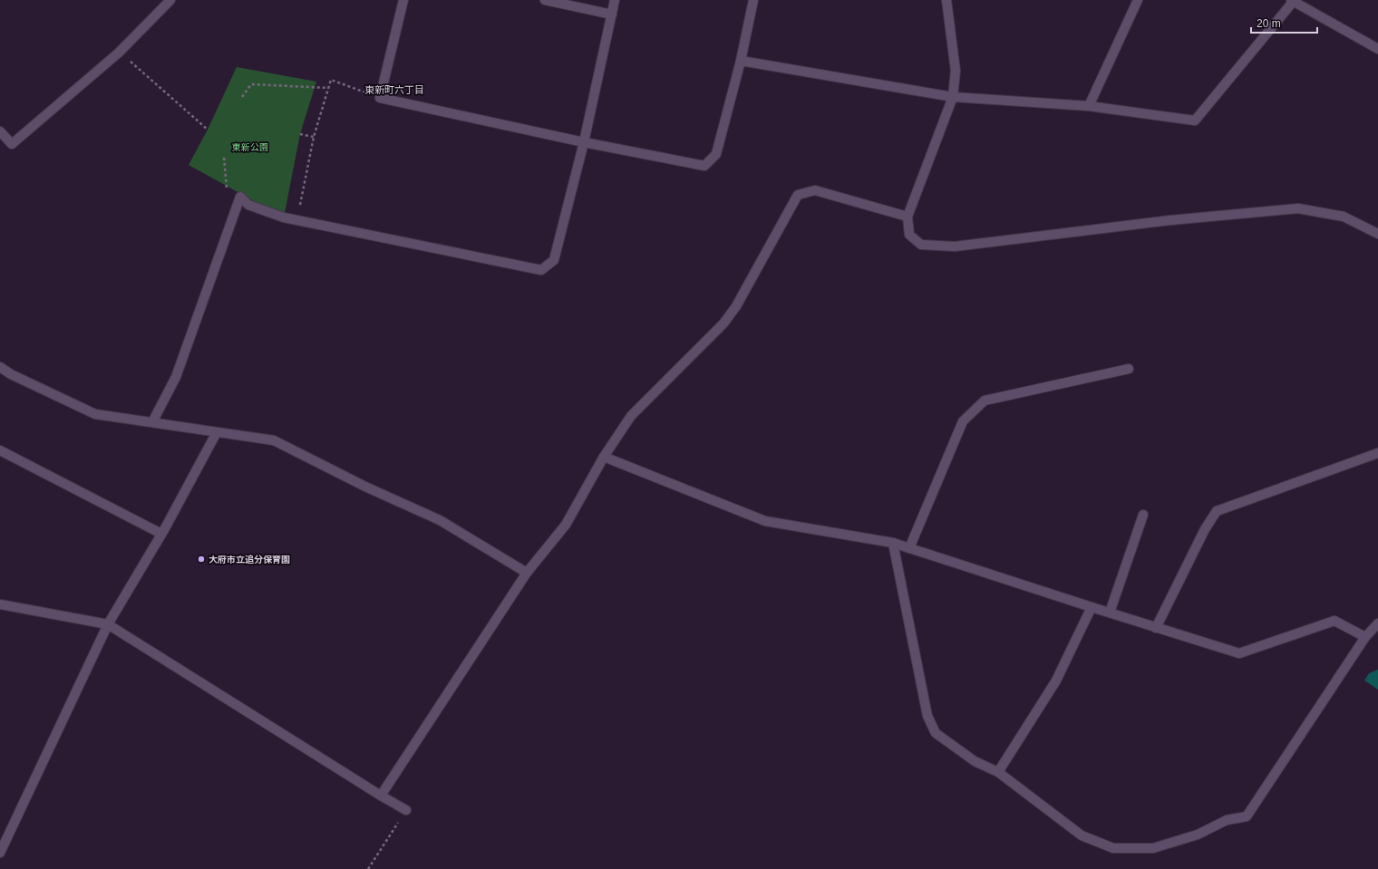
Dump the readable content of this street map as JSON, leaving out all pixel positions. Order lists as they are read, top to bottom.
{
  "districts": ["東新町六丁目"],
  "parks": ["東新公園"],
  "places": ["大府市立追分保育園"],
  "scale_bar": "20 m"
}
